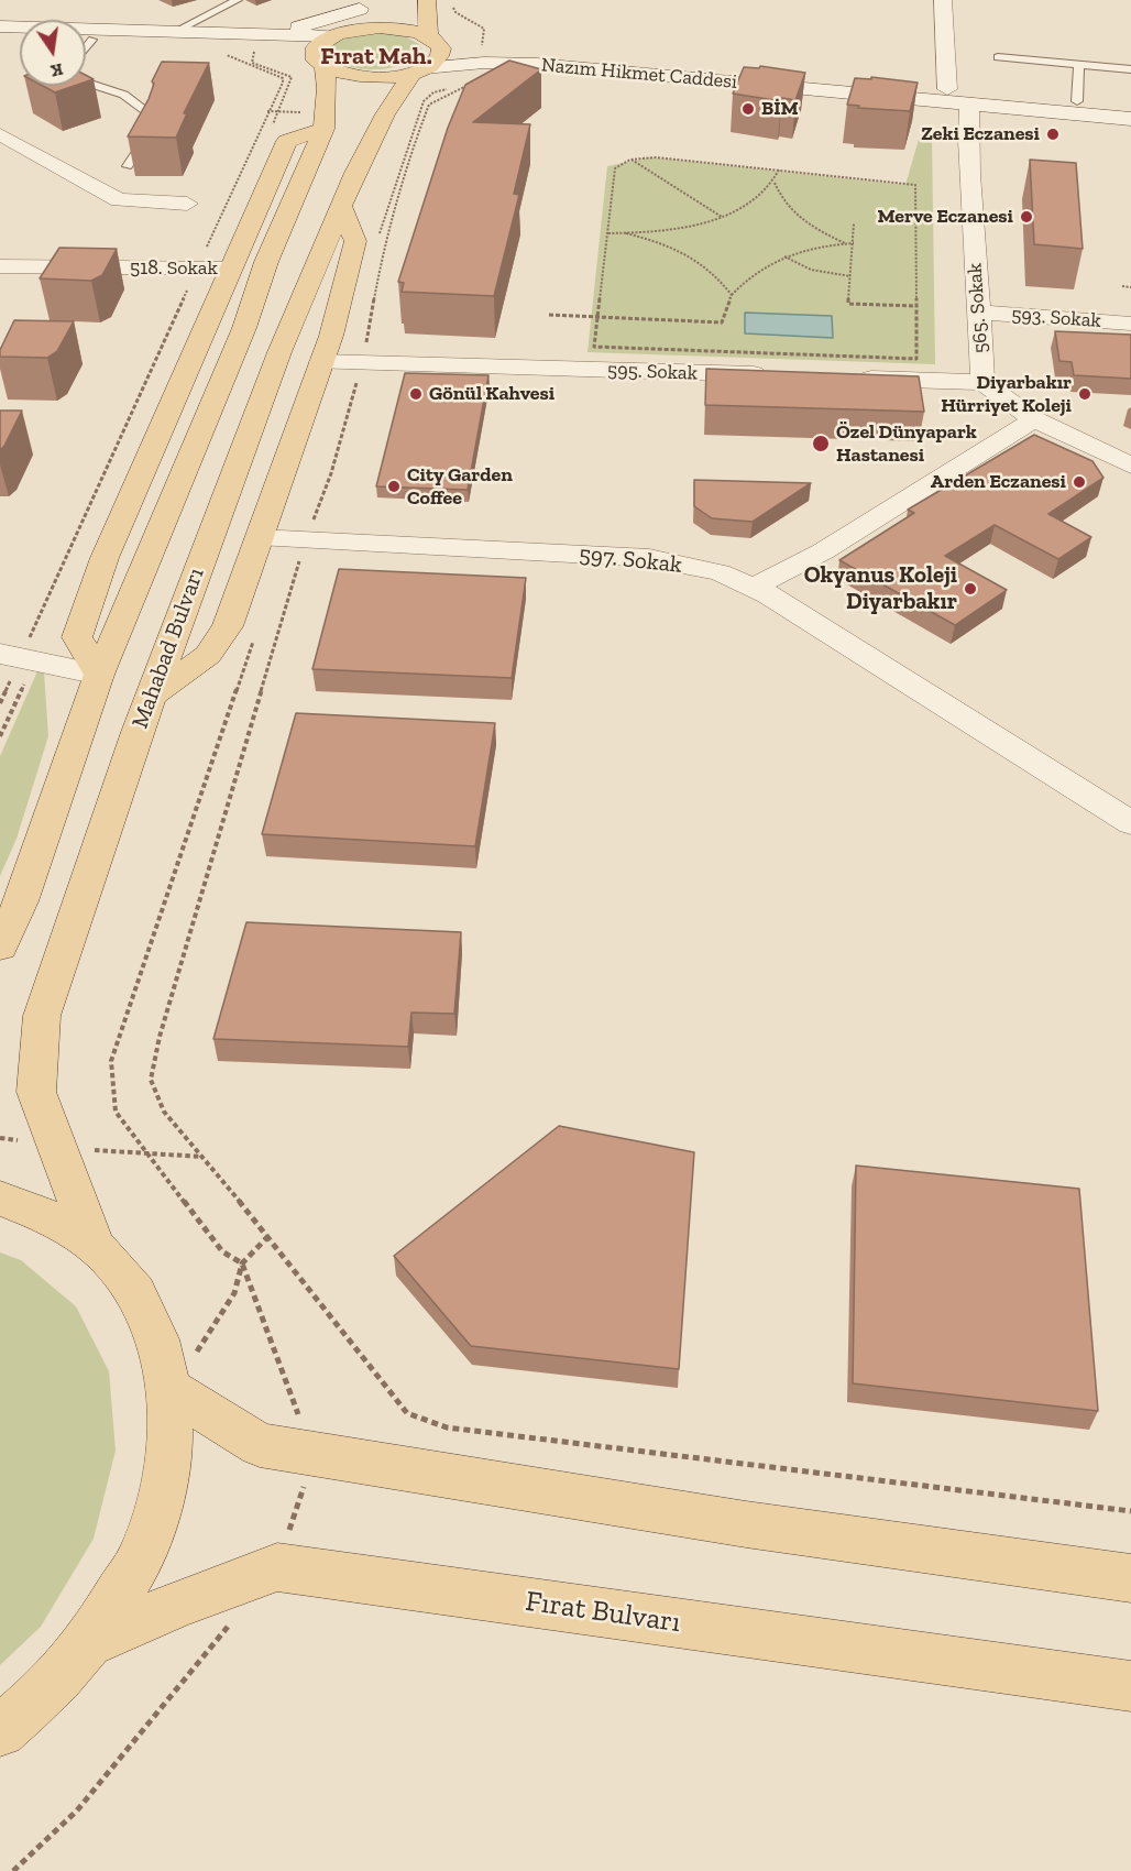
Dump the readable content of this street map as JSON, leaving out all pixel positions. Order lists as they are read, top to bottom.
{
  "streets": {
    "main road": ["Nazım Hikmet Caddesi", "Mahabad Bulvarı", "Fırat Bulvarı"],
    "street": [
      "518. Sokak",
      "565. Sokak",
      "593. Sokak",
      "595. Sokak",
      "597. Sokak"
    ]
  },
  "crossings": [
    ["Nazım Hikmet Caddesi", "565. Sokak"],
    ["Nazım Hikmet Caddesi", "Mahabad Bulvarı"],
    ["565. Sokak", "593. Sokak"]
  ],
  "districts": ["Fırat Mah."],
  "places": [
    "BİM",
    "Zeki Eczanesi",
    "Merve Eczanesi",
    "Gönül Kahvesi",
    "Diyarbakır Hürriyet Koleji",
    "Özel Dünyapark Hastanesi",
    "Arden Eczanesi",
    "City Garden Coffee",
    "Okyanus Koleji Diyarbakır"
  ],
  "north": "bottom"
}
